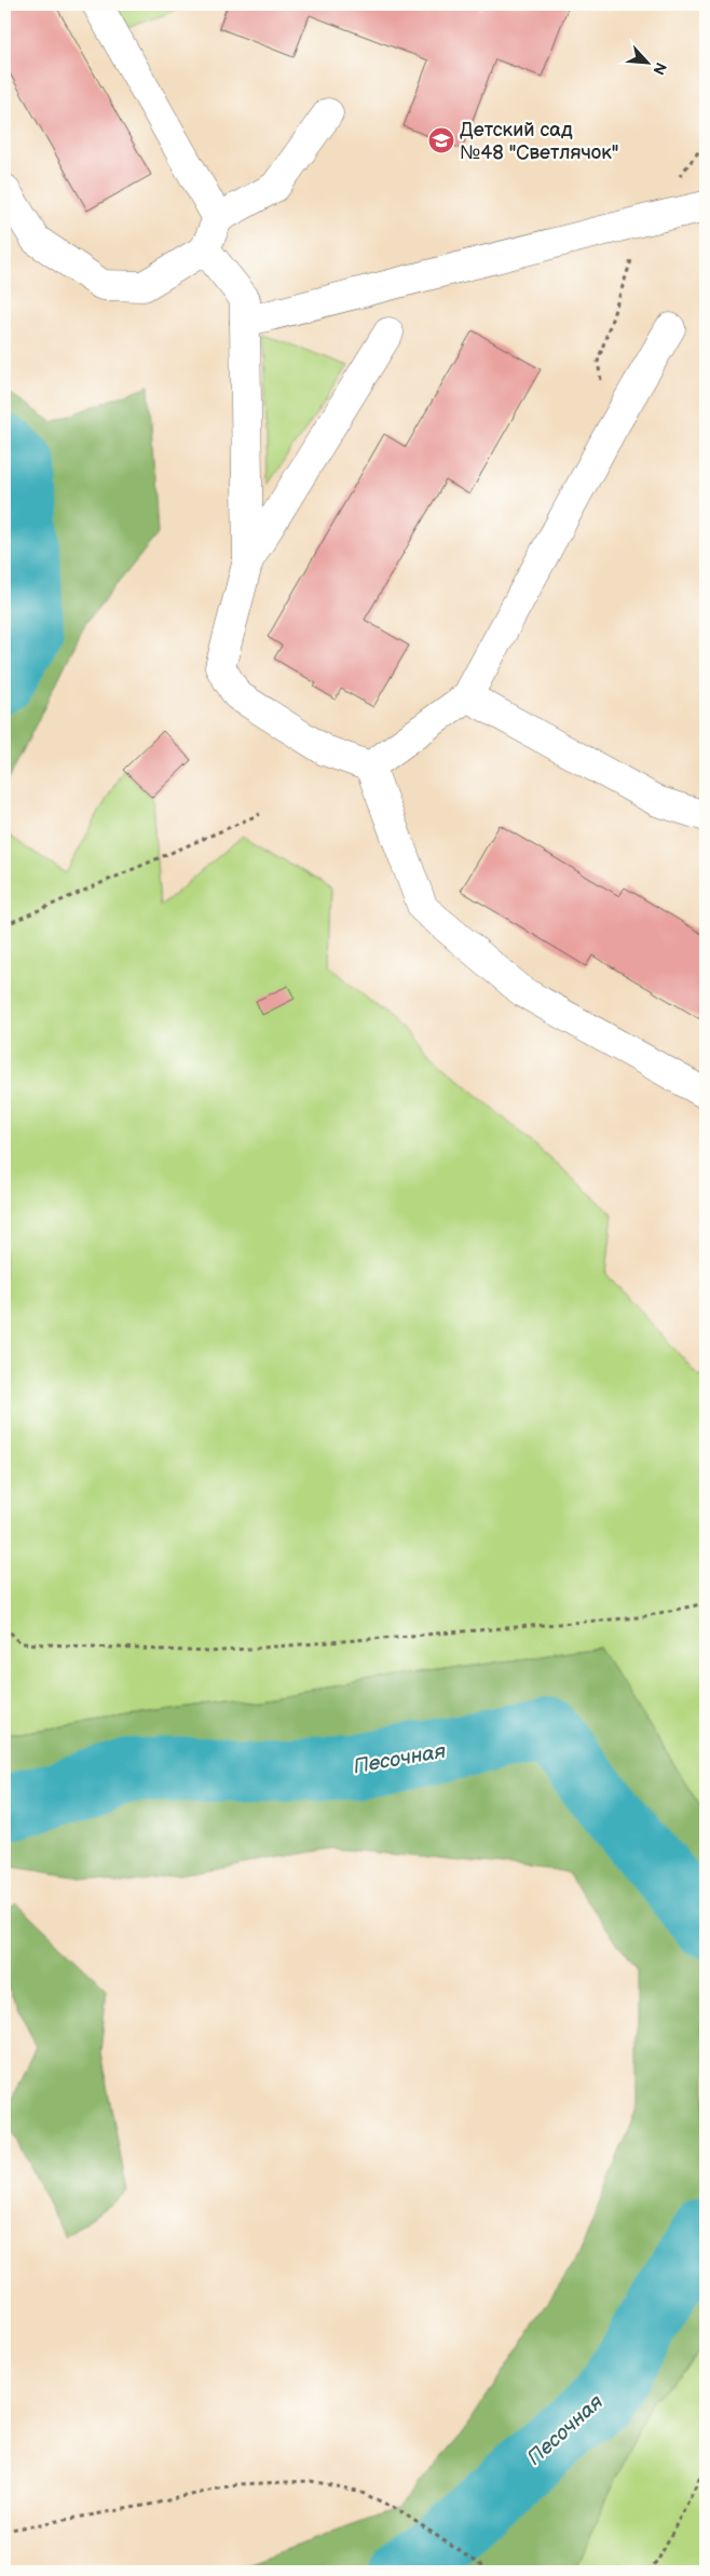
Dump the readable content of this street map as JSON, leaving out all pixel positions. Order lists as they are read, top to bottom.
{
  "water": ["Песочная"],
  "places": {
    "school or university": ["Детский сад №48 \"Светлячок\""]
  },
  "north": "bottom right"
}
